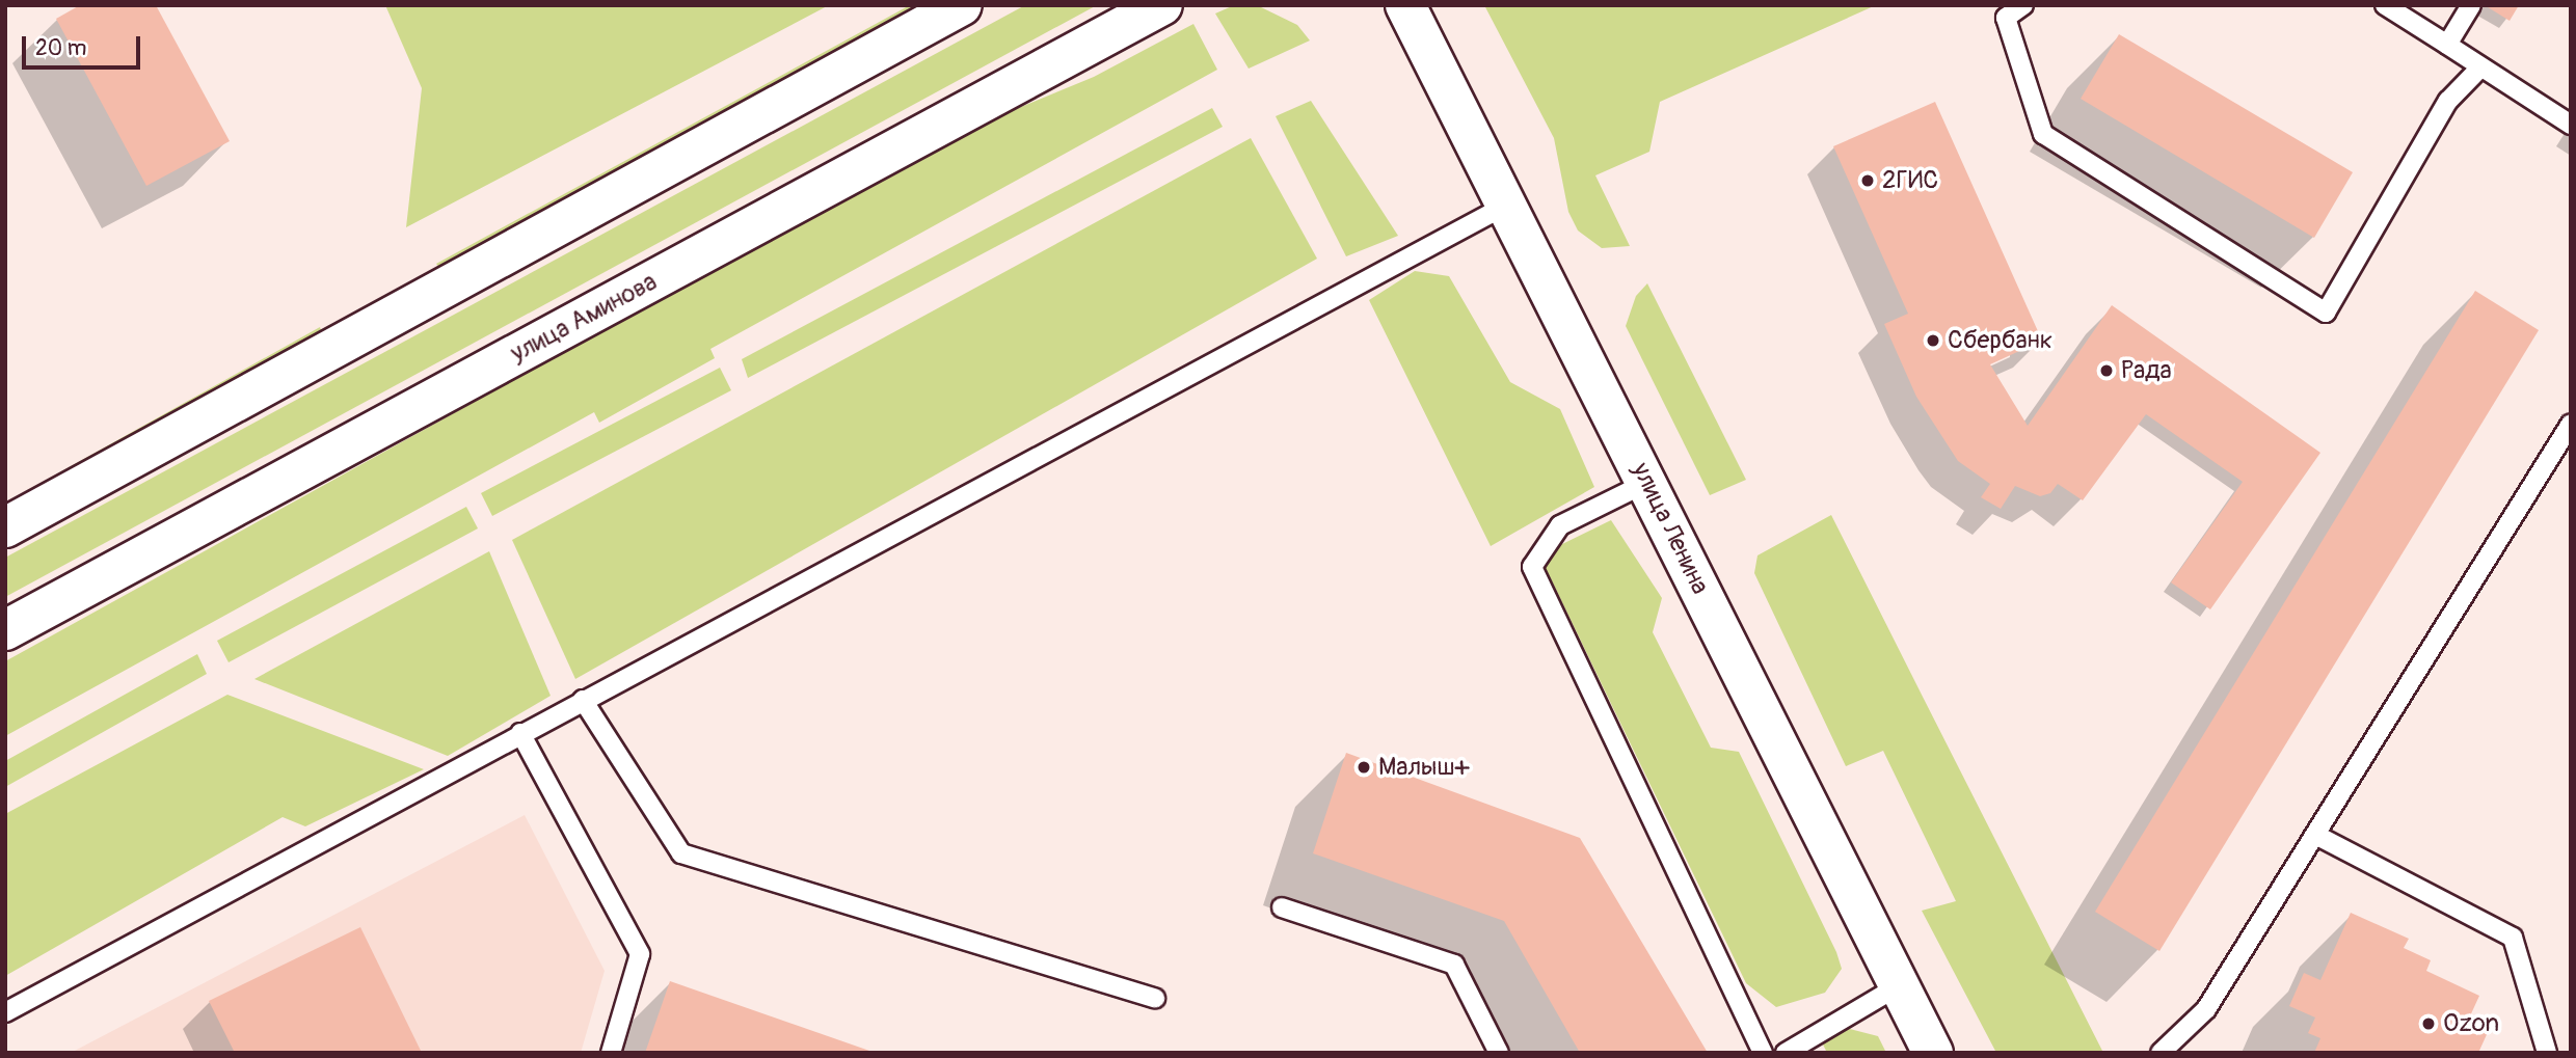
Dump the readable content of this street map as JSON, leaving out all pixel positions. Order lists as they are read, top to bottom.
{
  "streets": {
    "street": ["улица Аминова", "улица Ленина"]
  },
  "places": [
    "2ГИС",
    "Сбербанк",
    "Рада",
    "Малыш+",
    "Ozon"
  ],
  "scale_bar": "20 m"
}
